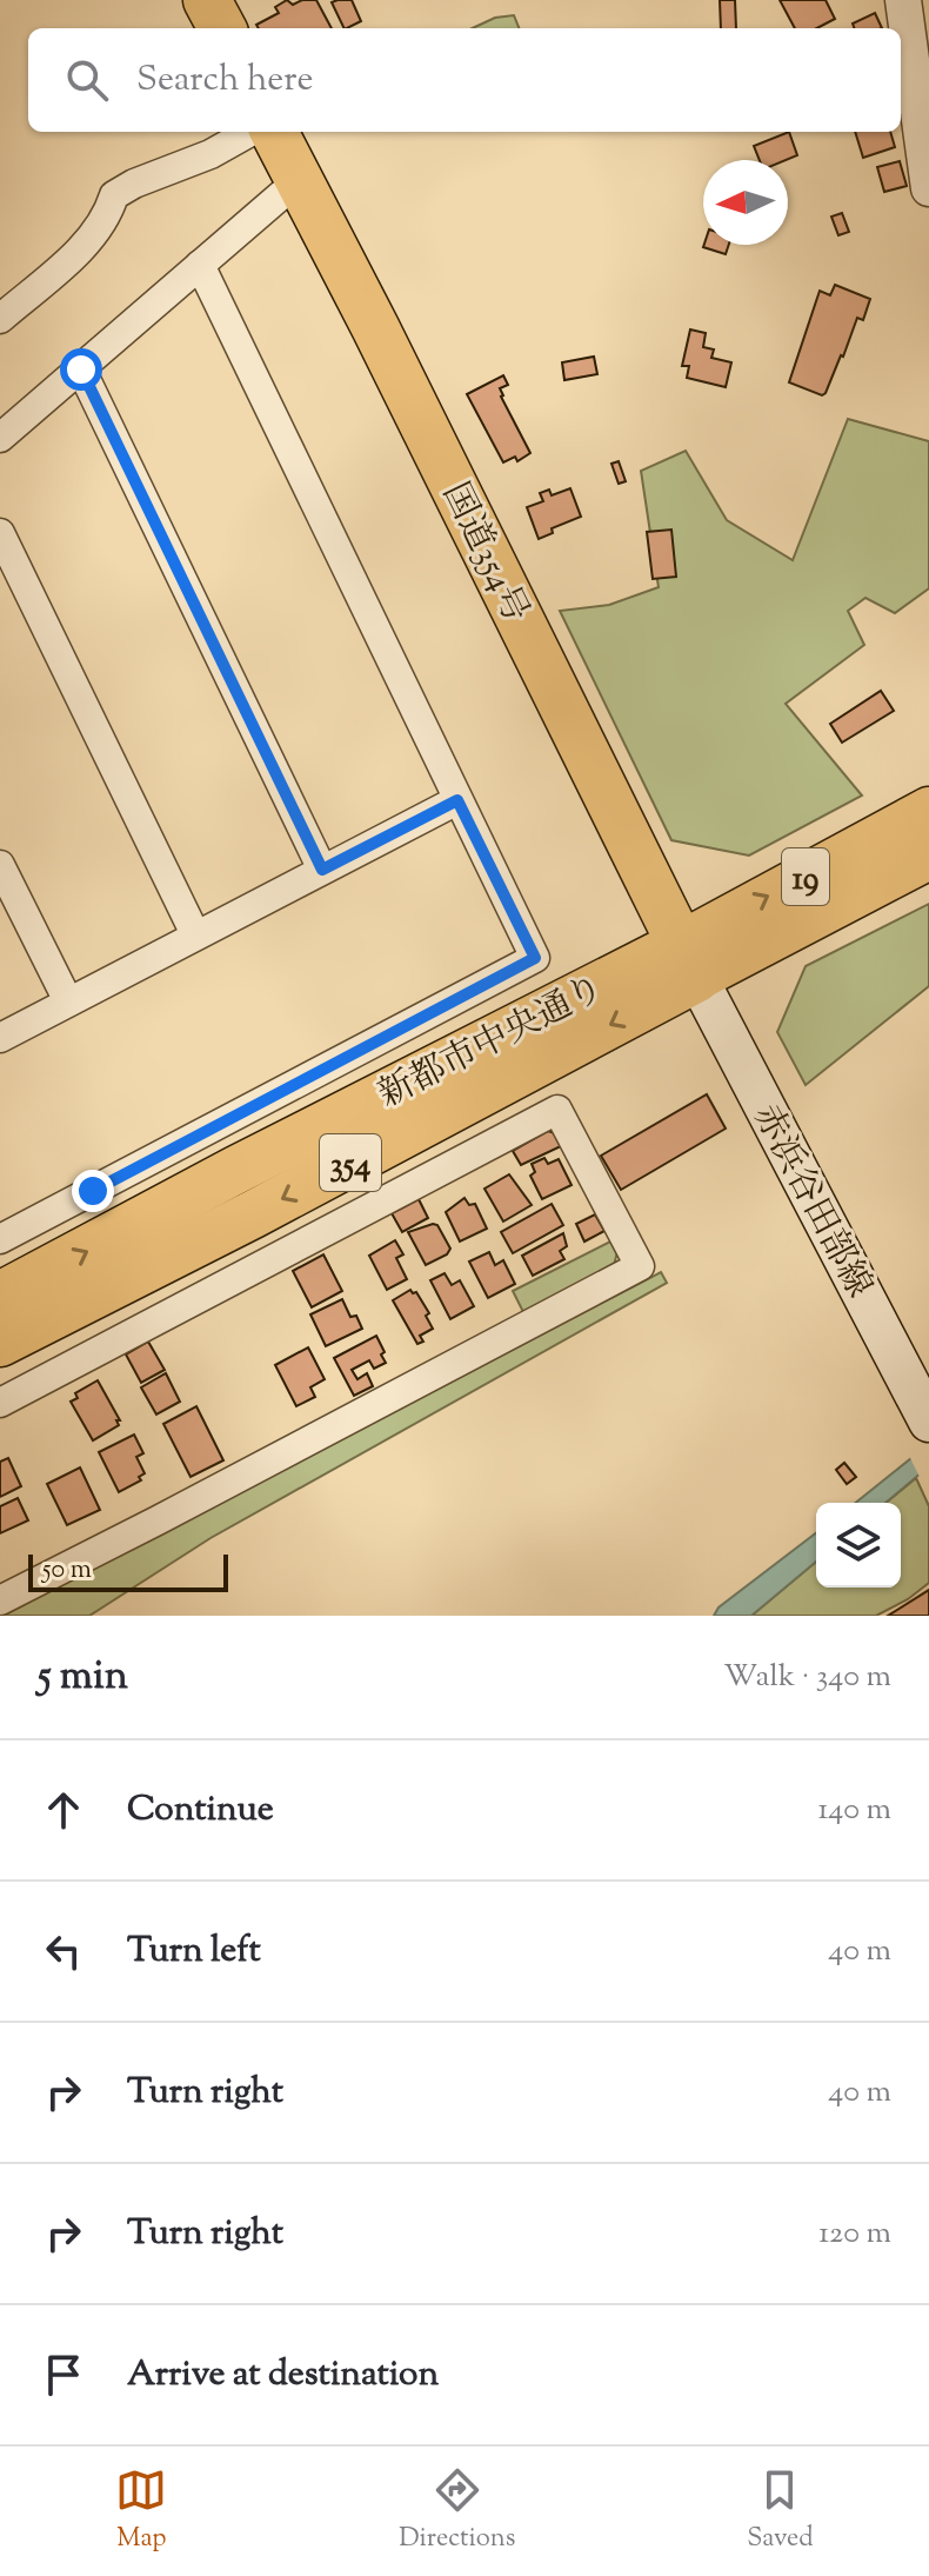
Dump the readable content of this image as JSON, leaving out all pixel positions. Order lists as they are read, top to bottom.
{
  "streets": {
    "highway": ["国道354号", "新都市中央通り", "354"],
    "main road": ["19", "赤浜谷田部線"]
  },
  "crossings": [
    ["国道354号", "新都市中央通り"],
    ["国道354号", "赤浜谷田部線"],
    ["新都市中央通り", "赤浜谷田部線"]
  ],
  "scale_bar": "50 m",
  "north": "left",
  "page": {
    "search": "Search here",
    "scale": "50 m",
    "heading": ["5 min", "Walk · 340 m"],
    "list": [
      ["Continue", "140 m"],
      ["Turn left", "40 m"],
      ["Turn right", "40 m"],
      ["Turn right", "120 m"],
      "Arrive at destination"
    ],
    "nav": ["Map", "Directions", "Saved"]
  }
}
